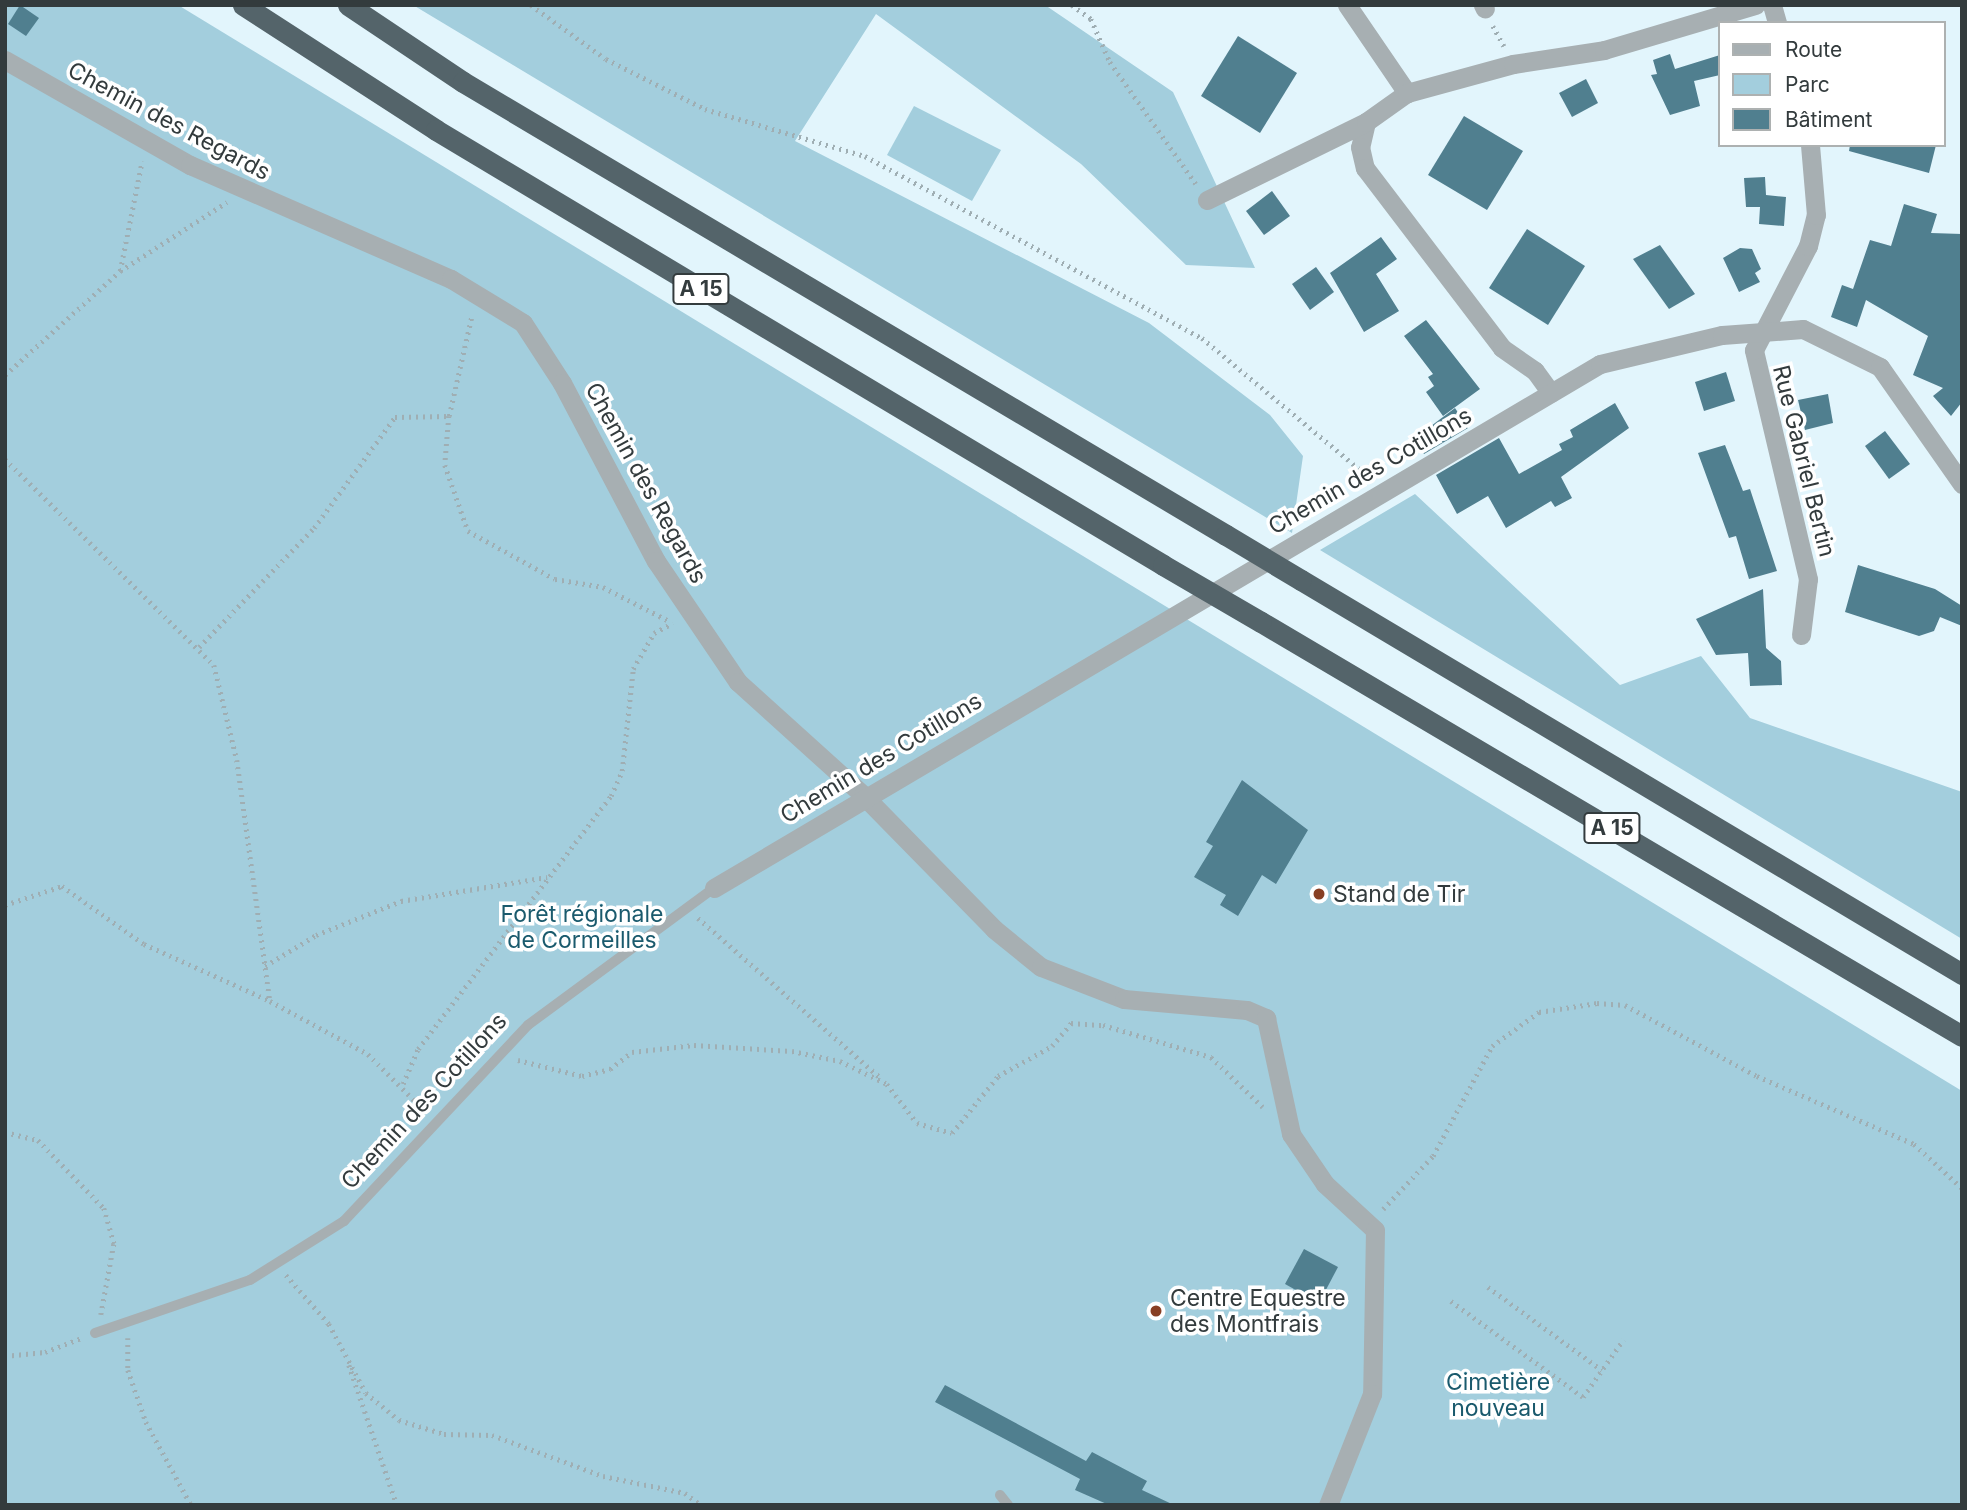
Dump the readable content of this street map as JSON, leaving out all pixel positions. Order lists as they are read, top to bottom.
{
  "streets": {
    "highway": ["A 15"],
    "street": ["Chemin des Regards", "Rue Gabriel Bertin", "Chemin des Cotillons"]
  },
  "crossings": [
    ["Chemin des Regards", "Chemin des Cotillons"],
    ["Rue Gabriel Bertin", "Chemin des Cotillons"]
  ],
  "parks": ["Forêt régionale de Cormeilles", "Cimetière nouveau"],
  "places": ["Stand de Tir", "Centre Equestre des Montfrais"],
  "legend": ["Route", "Parc", "Bâtiment"]
}
